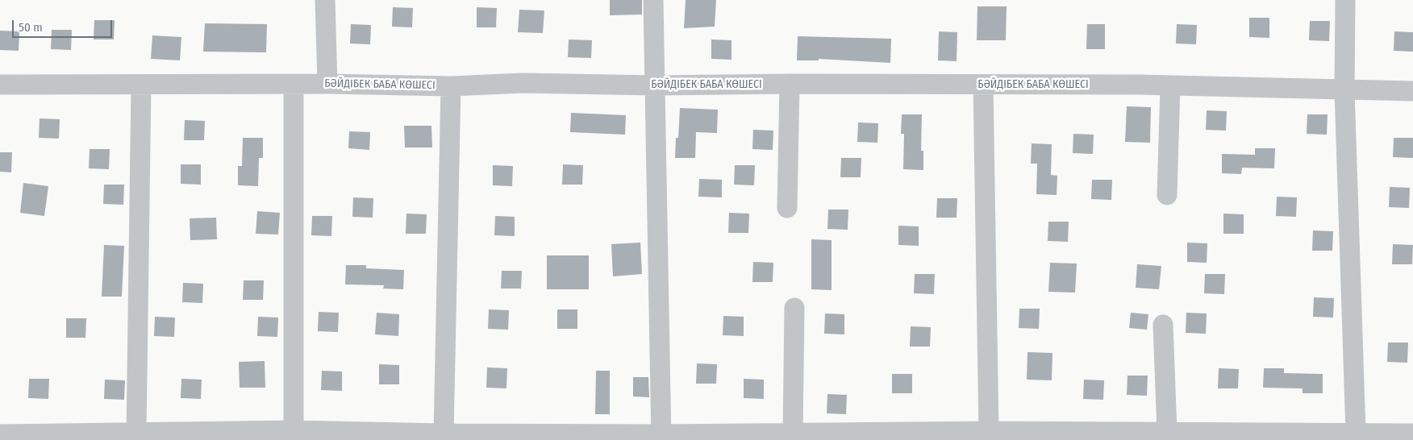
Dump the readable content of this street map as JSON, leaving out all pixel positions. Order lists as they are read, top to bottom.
{
  "streets": {
    "street": ["БӘЙДІБЕК БАБА КӨШЕСІ"]
  },
  "scale_bar": "50 m"
}
